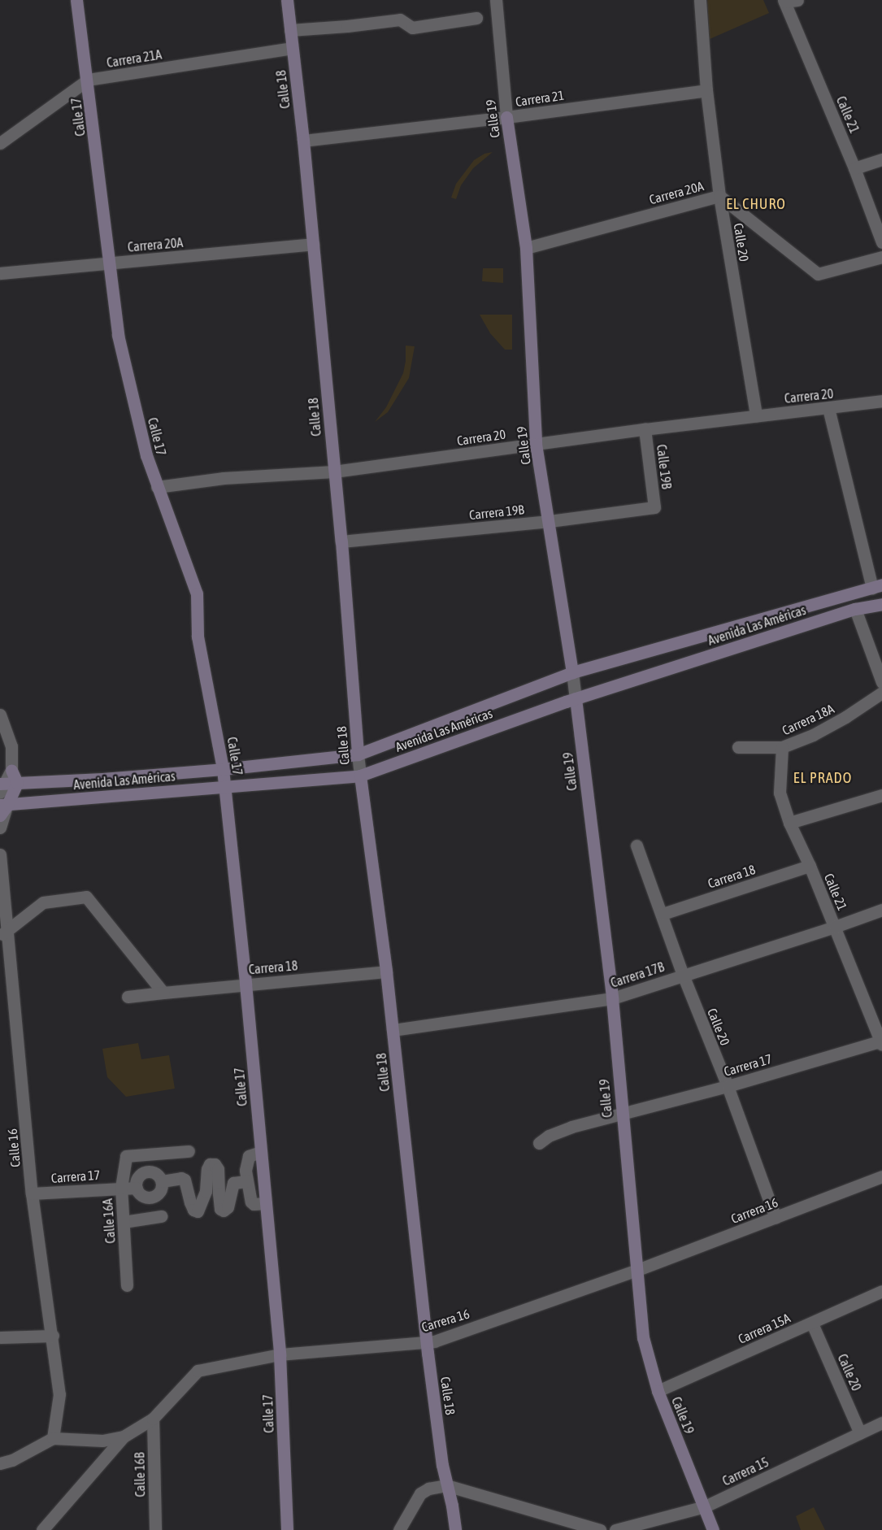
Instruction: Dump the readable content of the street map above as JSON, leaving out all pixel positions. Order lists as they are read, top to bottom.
{
  "streets": {
    "street": [
      "Carrera 21A",
      "Calle 18",
      "Carrera 21",
      "Calle 21",
      "Calle 17",
      "Calle 19",
      "Carrera 20A",
      "Calle 20",
      "Carrera 20",
      "Calle 19B",
      "Carrera 19B",
      "Avenida Las Américas",
      "Carrera 18A",
      "Carrera 18",
      "Carrera 17B",
      "Carrera 17",
      "Calle 16",
      "Carrera 16",
      "Calle 16A",
      "Carrera 15A",
      "Carrera 15",
      "Calle 16B"
    ]
  },
  "crossings": [
    ["Carrera 21A", "Calle 18"],
    ["Carrera 21A", "Calle 17"],
    ["Calle 18", "Carrera 21"],
    ["Calle 18", "Carrera 20A"],
    ["Calle 18", "Carrera 20"],
    ["Calle 18", "Carrera 19B"],
    ["Calle 18", "Avenida Las Américas"],
    ["Calle 18", "Carrera 18"],
    ["Calle 18", "Carrera 17B"],
    ["Calle 18", "Carrera 16"],
    ["Carrera 21", "Calle 19"],
    ["Carrera 21", "Calle 20"],
    ["Calle 21", "Carrera 18A"],
    ["Calle 21", "Carrera 18"],
    ["Calle 21", "Carrera 17B"],
    ["Calle 21", "Carrera 17"],
    ["Calle 17", "Carrera 20A"],
    ["Calle 17", "Carrera 20"],
    ["Calle 17", "Avenida Las Américas"],
    ["Calle 17", "Carrera 18"],
    ["Calle 17", "Carrera 16"],
    ["Calle 19", "Carrera 20A"],
    ["Calle 19", "Carrera 20"],
    ["Calle 19", "Carrera 19B"],
    ["Calle 19", "Avenida Las Américas"],
    ["Calle 19", "Carrera 17B"],
    ["Calle 19", "Carrera 17"],
    ["Calle 19", "Carrera 16"],
    ["Calle 19", "Carrera 15A"],
    ["Calle 19", "Carrera 15"],
    ["Carrera 20A", "Calle 20"],
    ["Calle 20", "Carrera 20"],
    ["Calle 20", "Carrera 18"],
    ["Calle 20", "Carrera 17B"],
    ["Calle 20", "Carrera 17"],
    ["Calle 20", "Carrera 16"],
    ["Calle 20", "Carrera 15A"],
    ["Calle 20", "Carrera 15"],
    ["Carrera 20", "Calle 19B"],
    ["Calle 19B", "Carrera 19B"],
    ["Carrera 17", "Calle 16"],
    ["Carrera 17", "Calle 16A"],
    ["Calle 16", "Carrera 16"],
    ["Carrera 16", "Calle 16B"]
  ],
  "districts": ["EL CHURO", "EL PRADO"]
}
